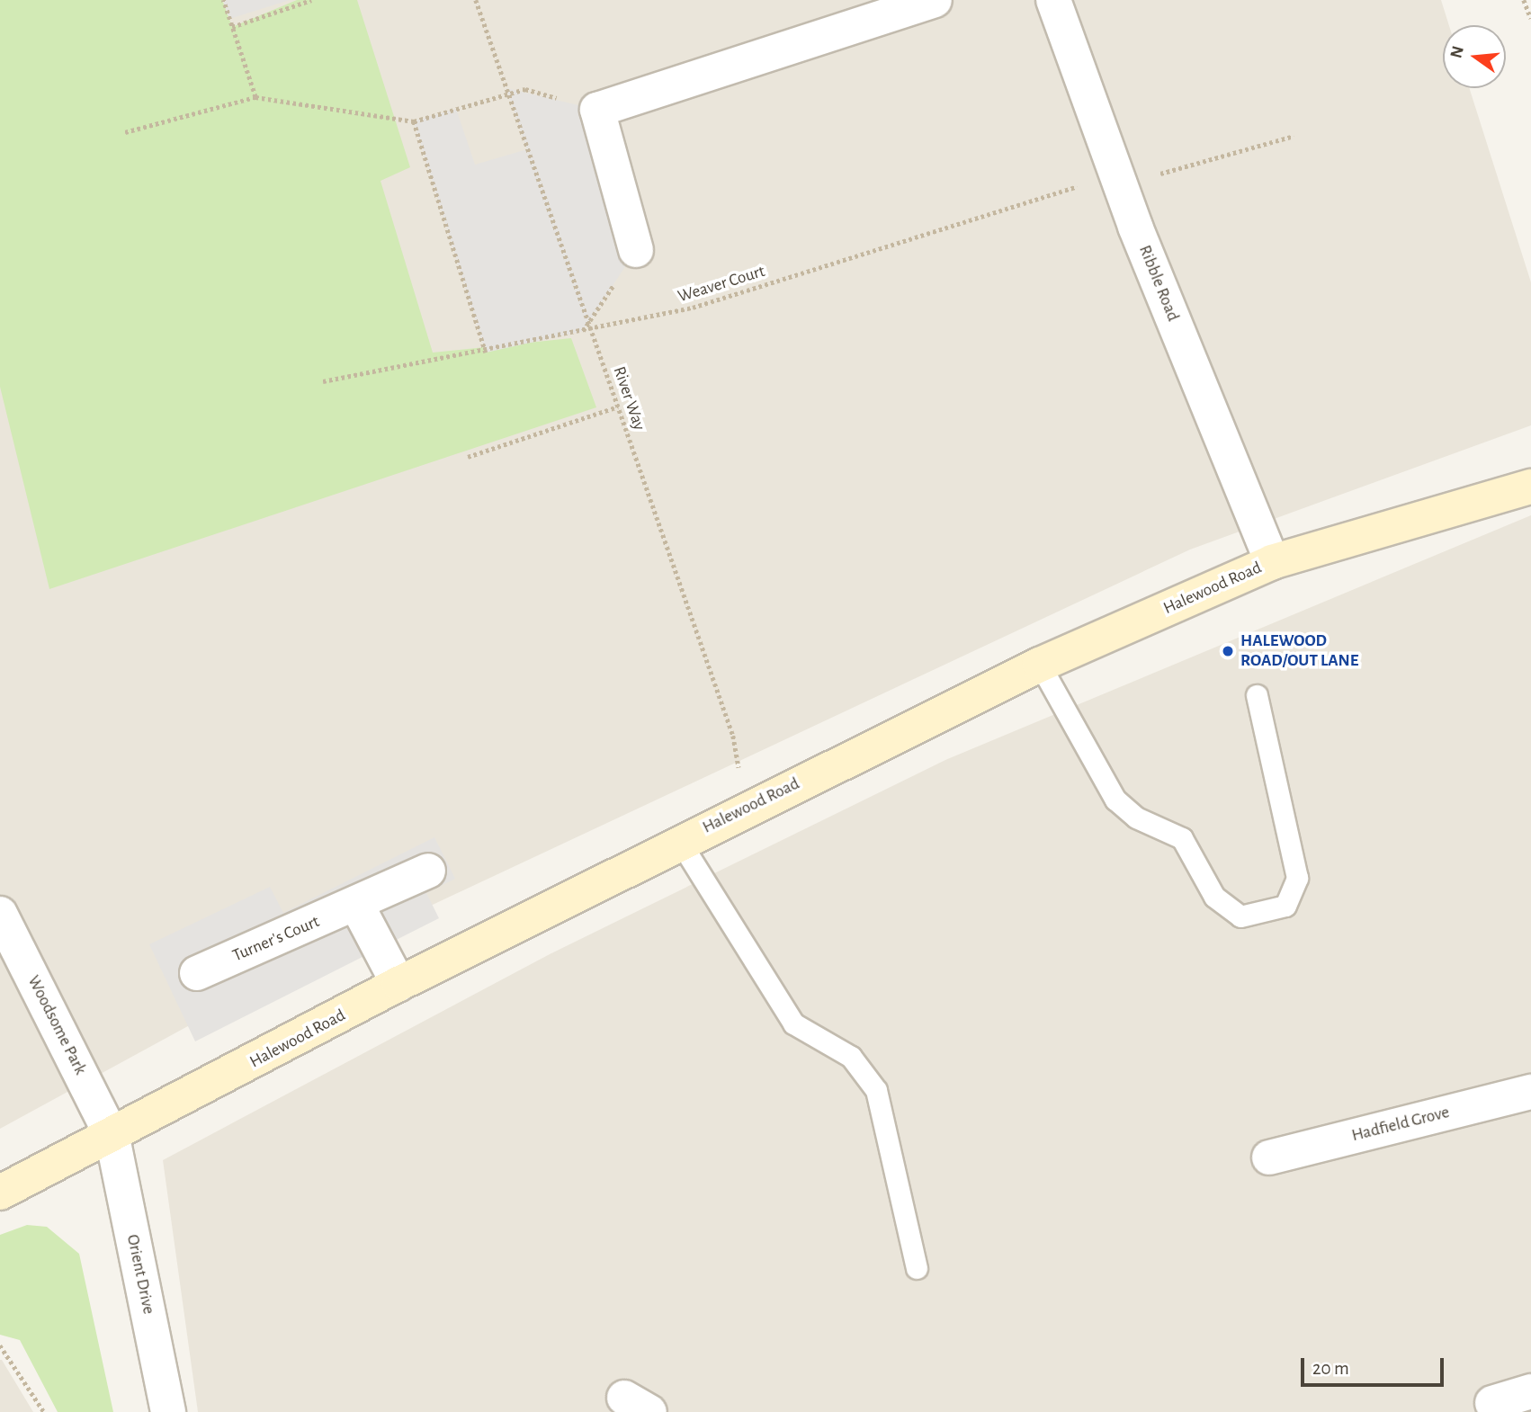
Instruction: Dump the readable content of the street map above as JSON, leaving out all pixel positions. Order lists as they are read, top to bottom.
{
  "streets": {
    "street": [
      "Ribble Road",
      "Halewood Road",
      "Turner's Court",
      "Woodsome Park",
      "Hadfield Grove",
      "Orient Drive"
    ],
    "path": ["Weaver Court", "River Way"]
  },
  "crossings": [
    ["Ribble Road", "Weaver Court"],
    ["Ribble Road", "Halewood Road"],
    ["Weaver Court", "River Way"],
    ["River Way", "Halewood Road"],
    ["Halewood Road", "Woodsome Park"],
    ["Halewood Road", "Orient Drive"],
    ["Woodsome Park", "Orient Drive"]
  ],
  "places": ["HALEWOOD ROAD/OUT LANE"],
  "scale_bar": "20 m",
  "north": "left"
}
